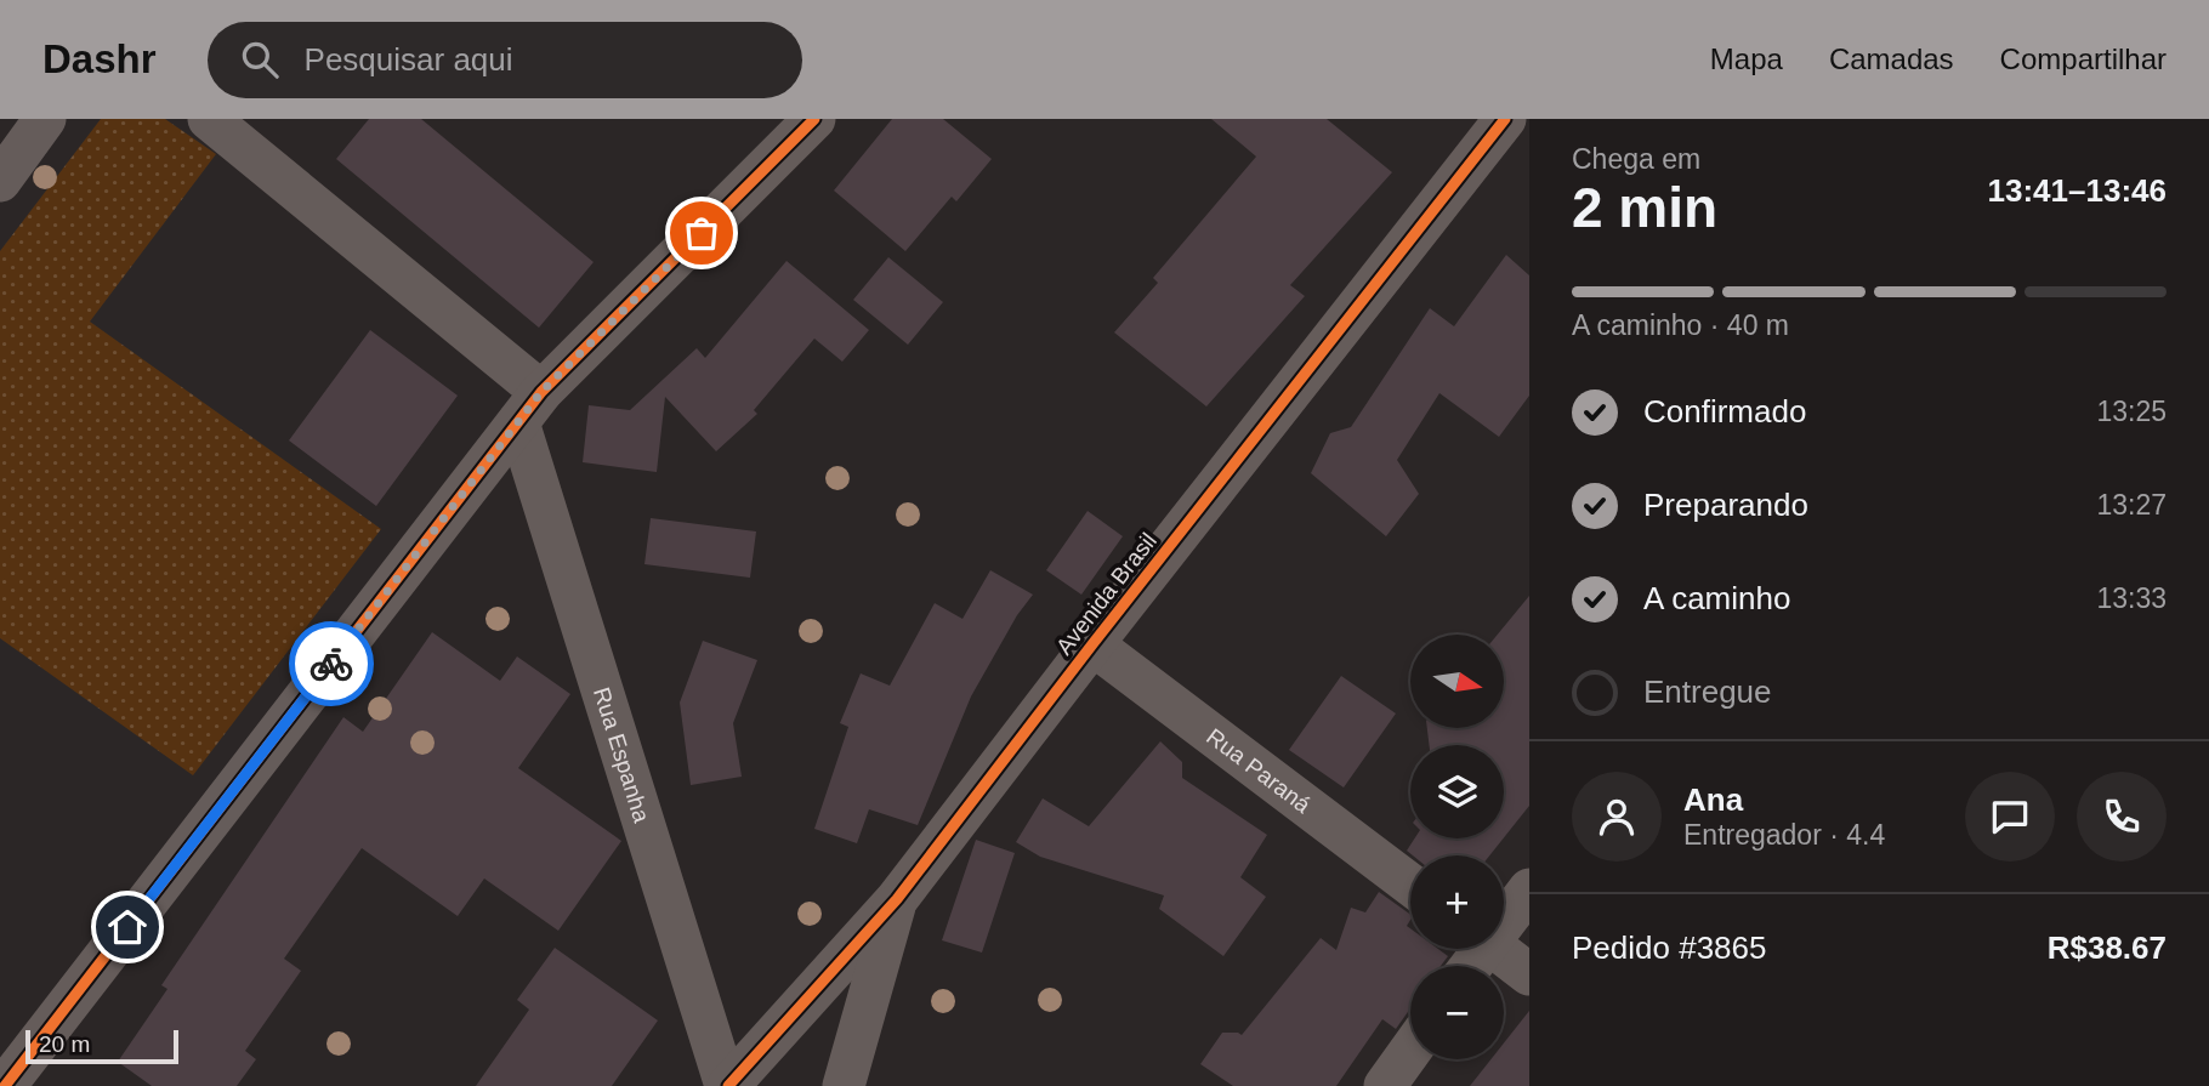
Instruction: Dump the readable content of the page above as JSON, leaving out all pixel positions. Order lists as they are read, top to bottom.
{
  "streets": {
    "street": ["Avenida Brasil", "Rua Espanha", "Rua Paraná"]
  },
  "crossings": [
    ["Avenida Brasil", "Rua Espanha"],
    ["Avenida Brasil", "Rua Paraná"]
  ],
  "scale_bar": "20 m",
  "north": "right",
  "page": {
    "header": "Dashr",
    "search": "Pesquisar aqui",
    "nav": ["Mapa", "Camadas", "Compartilhar"],
    "heading": ["2 min", "Chega em", "13:41–13:46"],
    "panel": [
      "Ana",
      "Entregador · 4.4",
      "Pedido #3865",
      "R$38.67"
    ],
    "bar": "A caminho · 40 m",
    "list": [
      ["Confirmado", "13:25"],
      ["Preparando", "13:27"],
      ["A caminho", "13:33"],
      "Entregue"
    ],
    "map_buttons": ["+", "−"],
    "scale": "20 m"
  }
}
